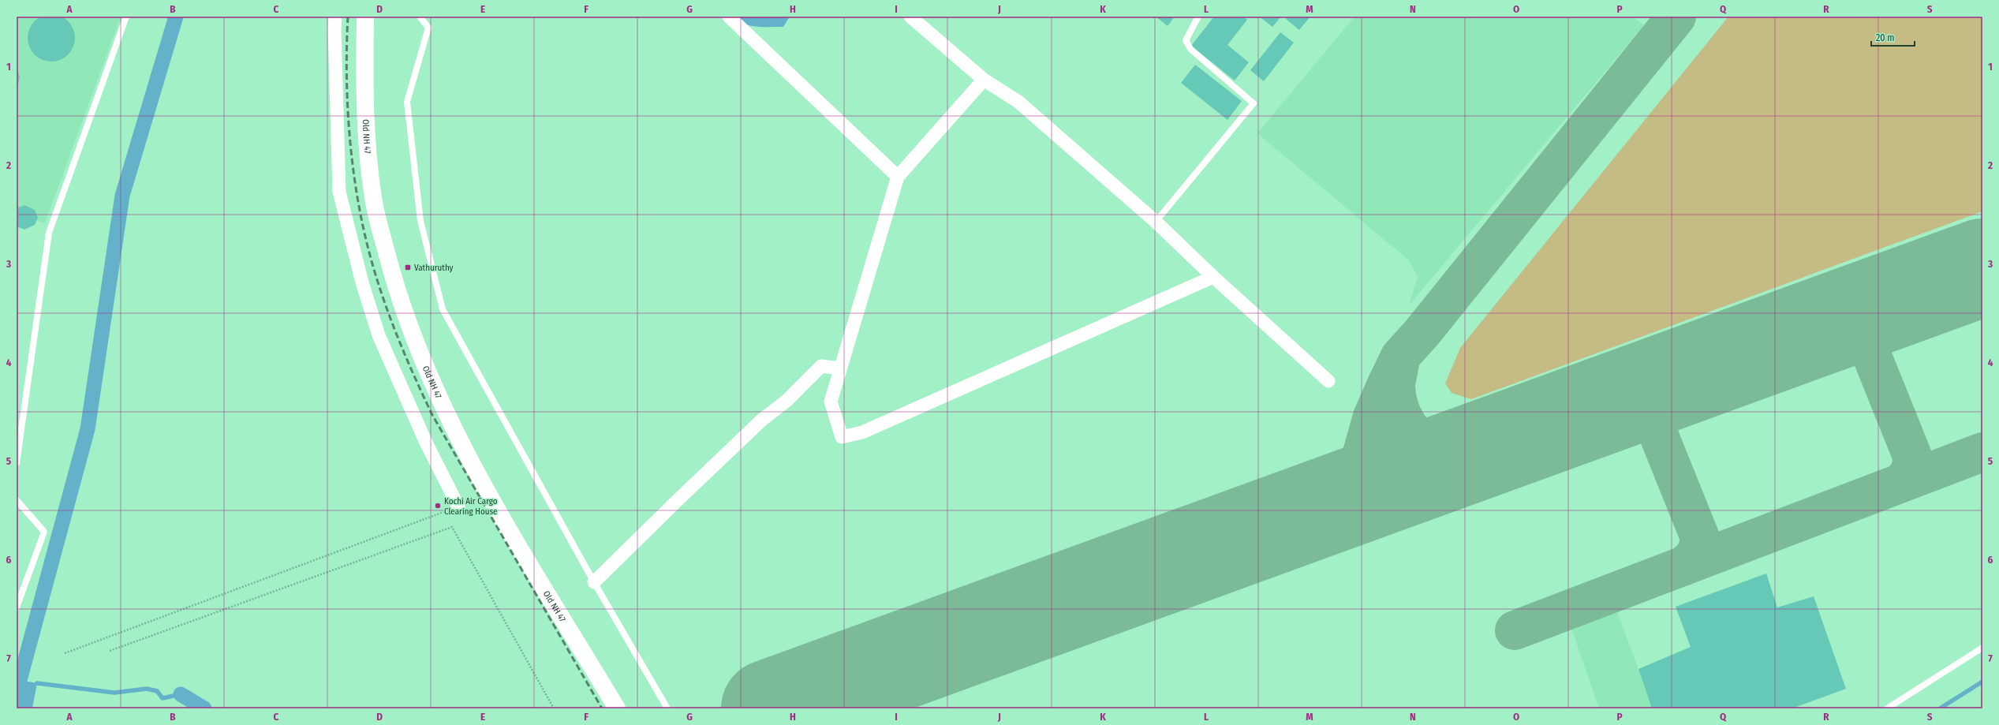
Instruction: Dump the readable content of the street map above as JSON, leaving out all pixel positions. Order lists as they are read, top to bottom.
{
  "streets": {
    "main road": ["Old NH 47"]
  },
  "places": {
    "transit": ["Vathuruthy"],
    "other": ["Kochi Air Cargo Clearing House"]
  },
  "scale_bar": "20 m",
  "grid": {
    "columns": [
      "A",
      "B",
      "C",
      "D",
      "E",
      "F",
      "G",
      "H",
      "I",
      "J",
      "K",
      "L",
      "M",
      "N",
      "O",
      "P",
      "Q",
      "R",
      "S"
    ],
    "rows": [
      "1",
      "2",
      "3",
      "4",
      "5",
      "6",
      "7"
    ]
  }
}
